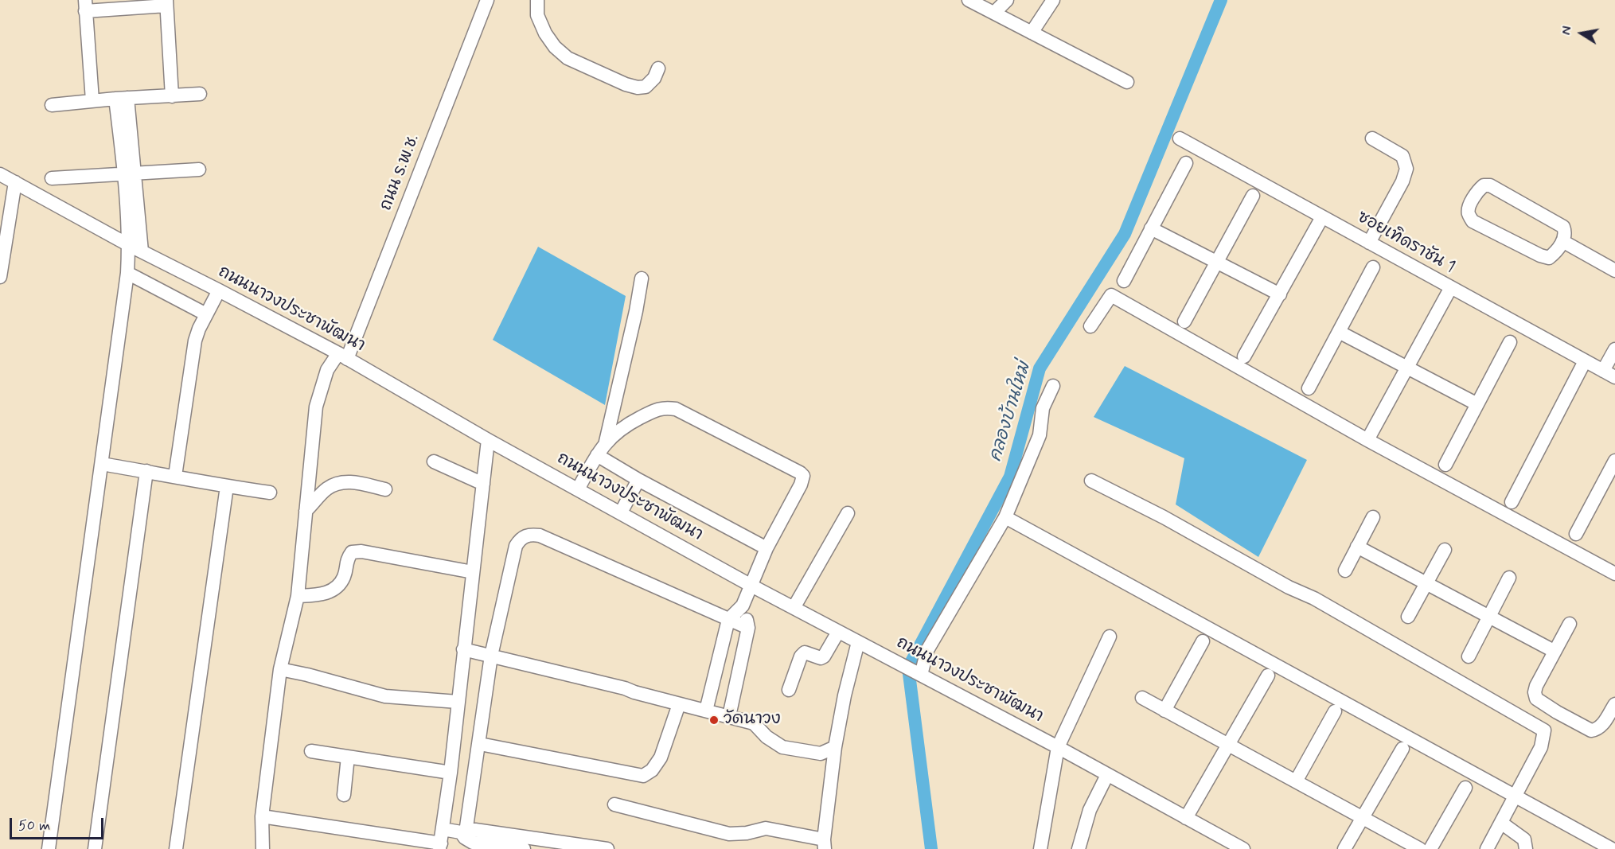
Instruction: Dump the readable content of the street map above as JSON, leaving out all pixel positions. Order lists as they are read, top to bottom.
{
  "streets": {
    "street": ["ถนน ร.พ.ช.", "ซอยเทิดราชัน 1", "ถนนนาวงประชาพัฒนา"]
  },
  "crossings": [
    ["ถนน ร.พ.ช.", "ถนนนาวงประชาพัฒนา"]
  ],
  "water": ["คลองบ้านใหม่"],
  "places": ["วัดนาวง"],
  "scale_bar": "50 m",
  "north": "left"
}
